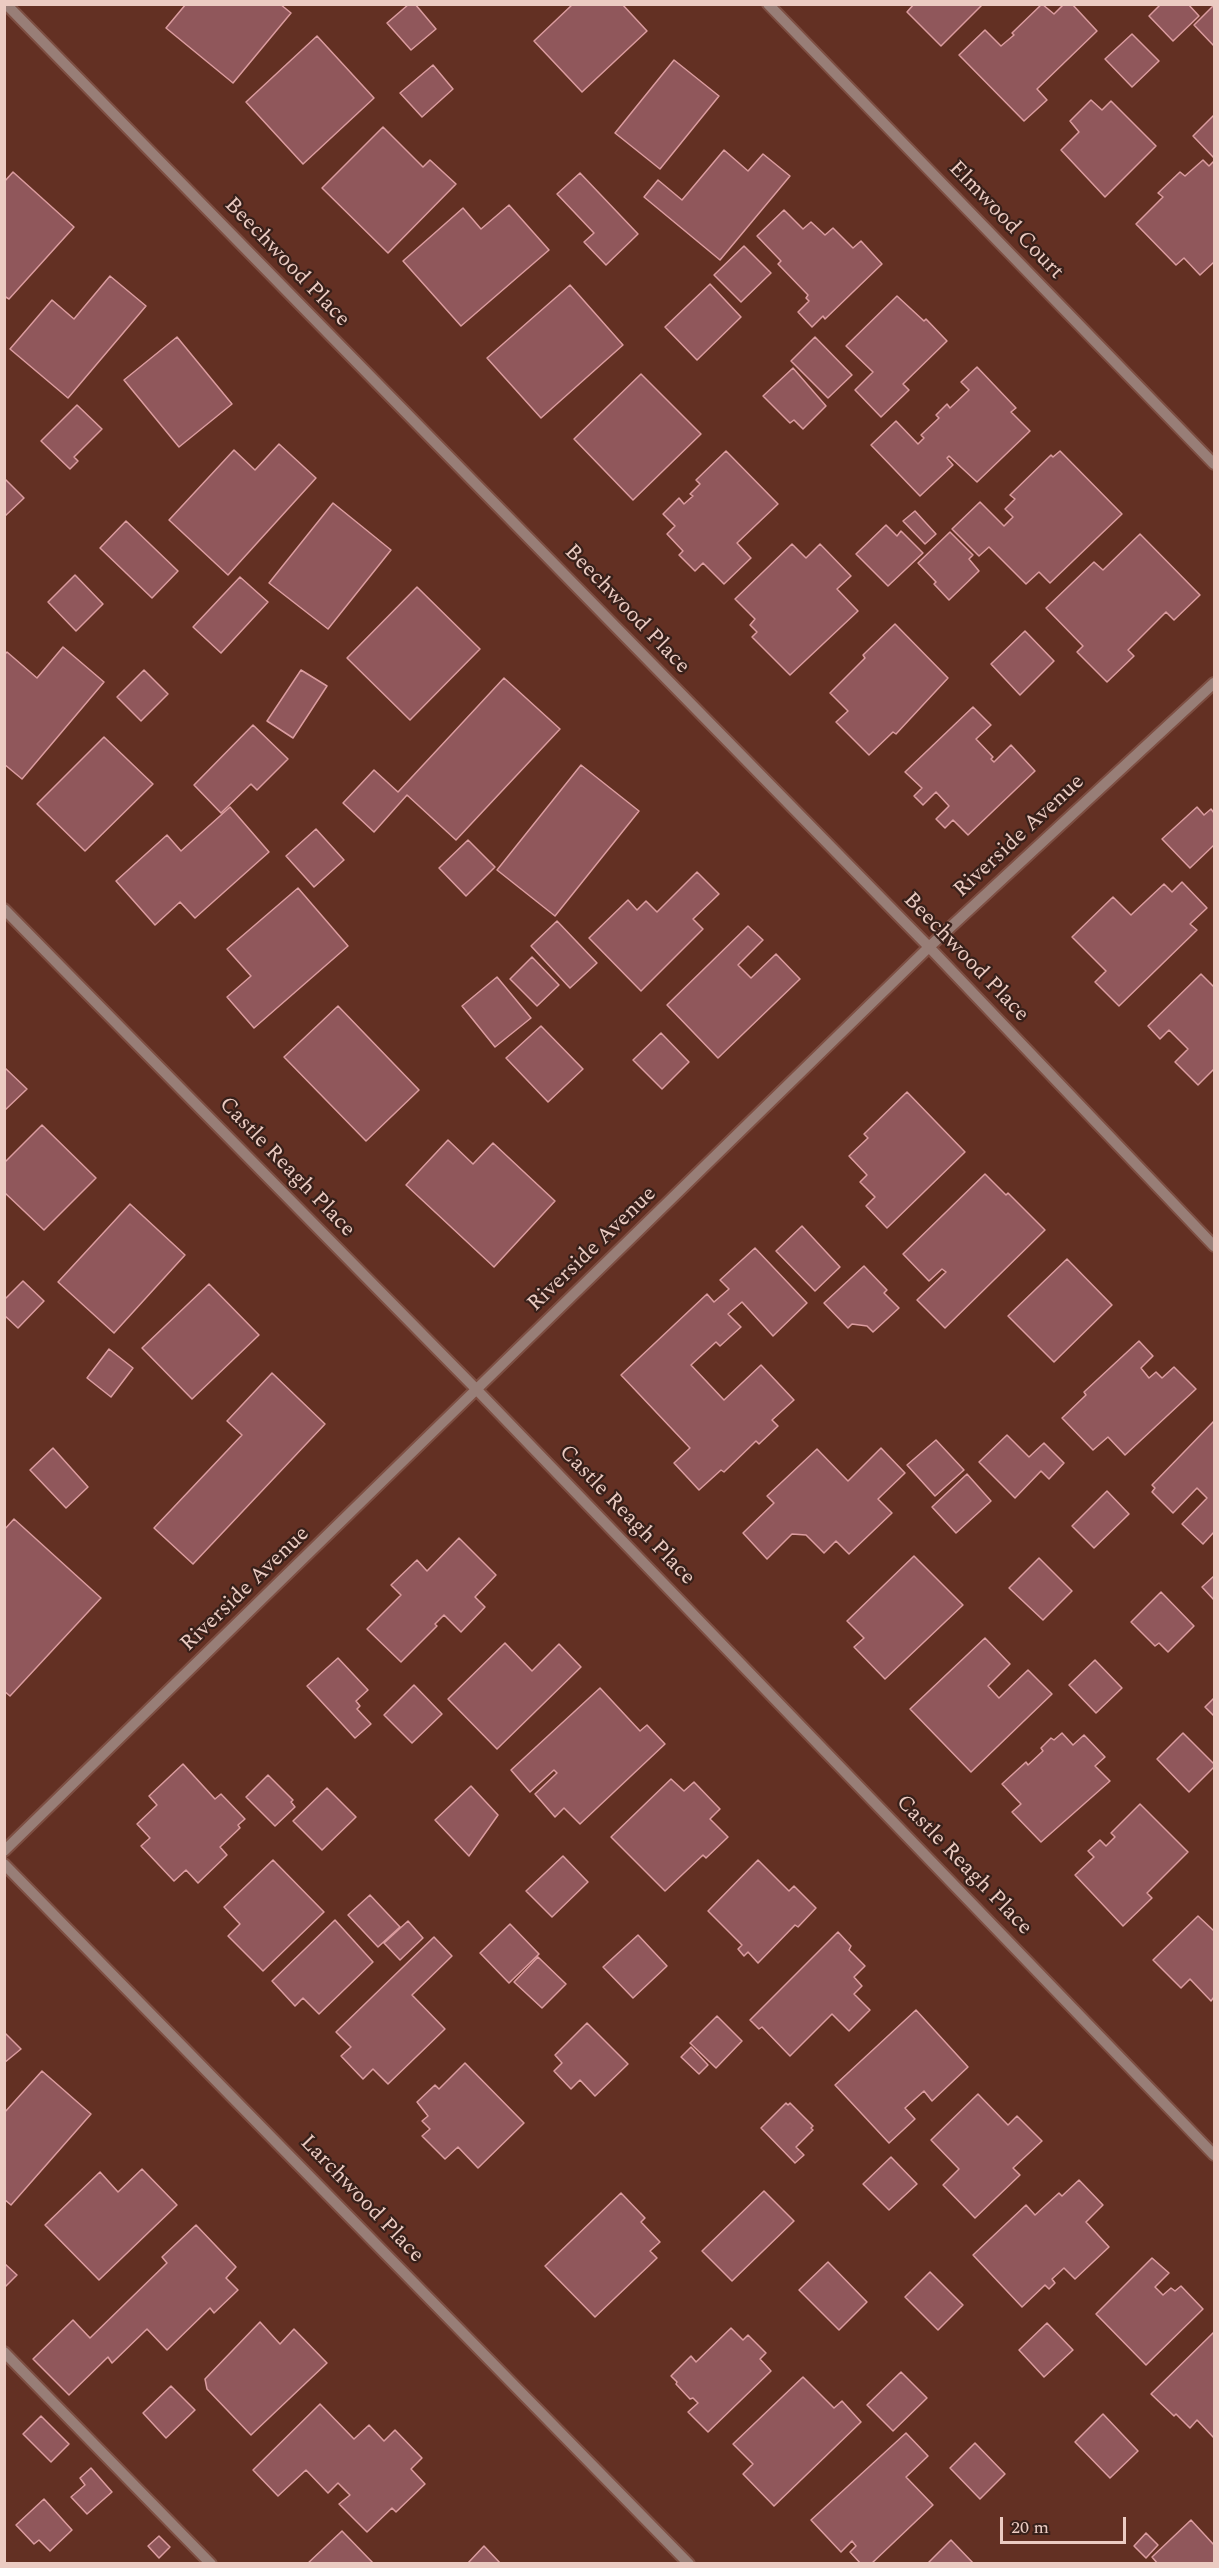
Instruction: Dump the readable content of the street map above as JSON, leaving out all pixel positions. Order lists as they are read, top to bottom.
{
  "streets": {
    "street": [
      "Elmwood Court",
      "Beechwood Place",
      "Riverside Avenue",
      "Castle Reagh Place",
      "Larchwood Place"
    ]
  },
  "crossings": [
    ["Beechwood Place", "Riverside Avenue"],
    ["Riverside Avenue", "Castle Reagh Place"]
  ],
  "scale_bar": "20 m"
}
